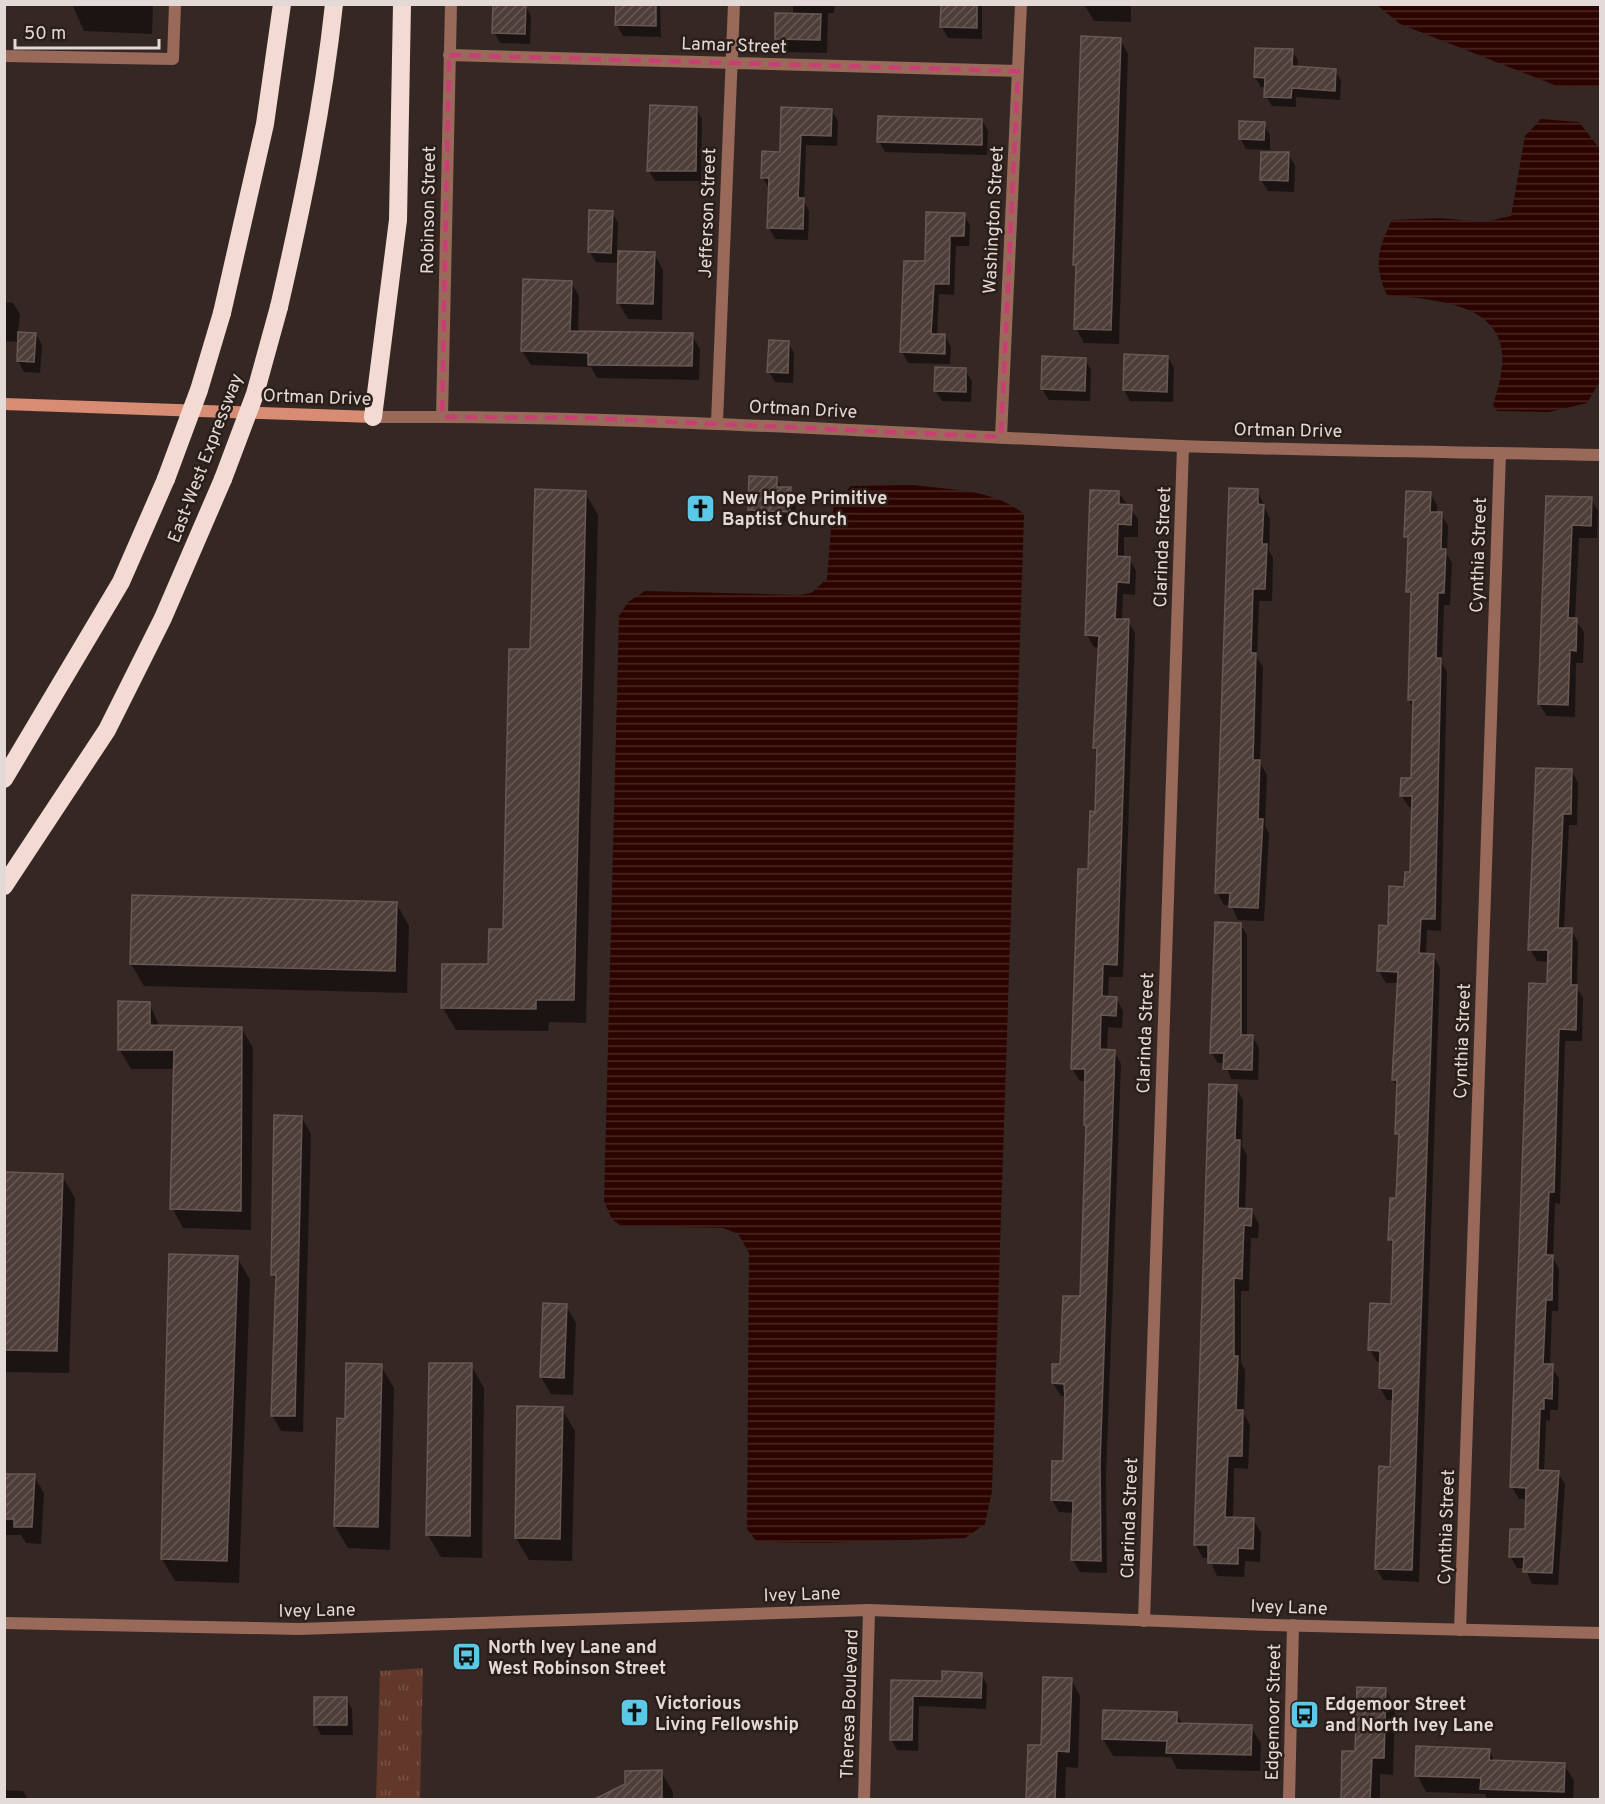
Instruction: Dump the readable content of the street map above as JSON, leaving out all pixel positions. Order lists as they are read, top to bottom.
{
  "streets": {
    "highway": ["East-West Expressway"],
    "main road": ["Ortman Drive"],
    "street": [
      "Lamar Street",
      "Robinson Street",
      "Jefferson Street",
      "Washington Street",
      "Clarinda Street",
      "Cynthia Street",
      "Ivey Lane",
      "Theresa Boulevard",
      "Edgemoor Street"
    ]
  },
  "crossings": [
    ["Lamar Street", "Robinson Street"],
    ["Lamar Street", "Jefferson Street"],
    ["Lamar Street", "Washington Street"],
    ["Robinson Street", "Ortman Drive"],
    ["Jefferson Street", "Ortman Drive"],
    ["Washington Street", "Ortman Drive"],
    ["Ortman Drive", "Clarinda Street"],
    ["Ortman Drive", "Cynthia Street"],
    ["Clarinda Street", "Ivey Lane"],
    ["Cynthia Street", "Ivey Lane"],
    ["Ivey Lane", "Theresa Boulevard"],
    ["Ivey Lane", "Edgemoor Street"]
  ],
  "places": {
    "church": ["New Hope Primitive Baptist Church", "Victorious Living Fellowship"],
    "bus stop": ["North Ivey Lane and West Robinson Street", "Edgemoor Street and North Ivey Lane"]
  },
  "scale_bar": "50 m"
}
